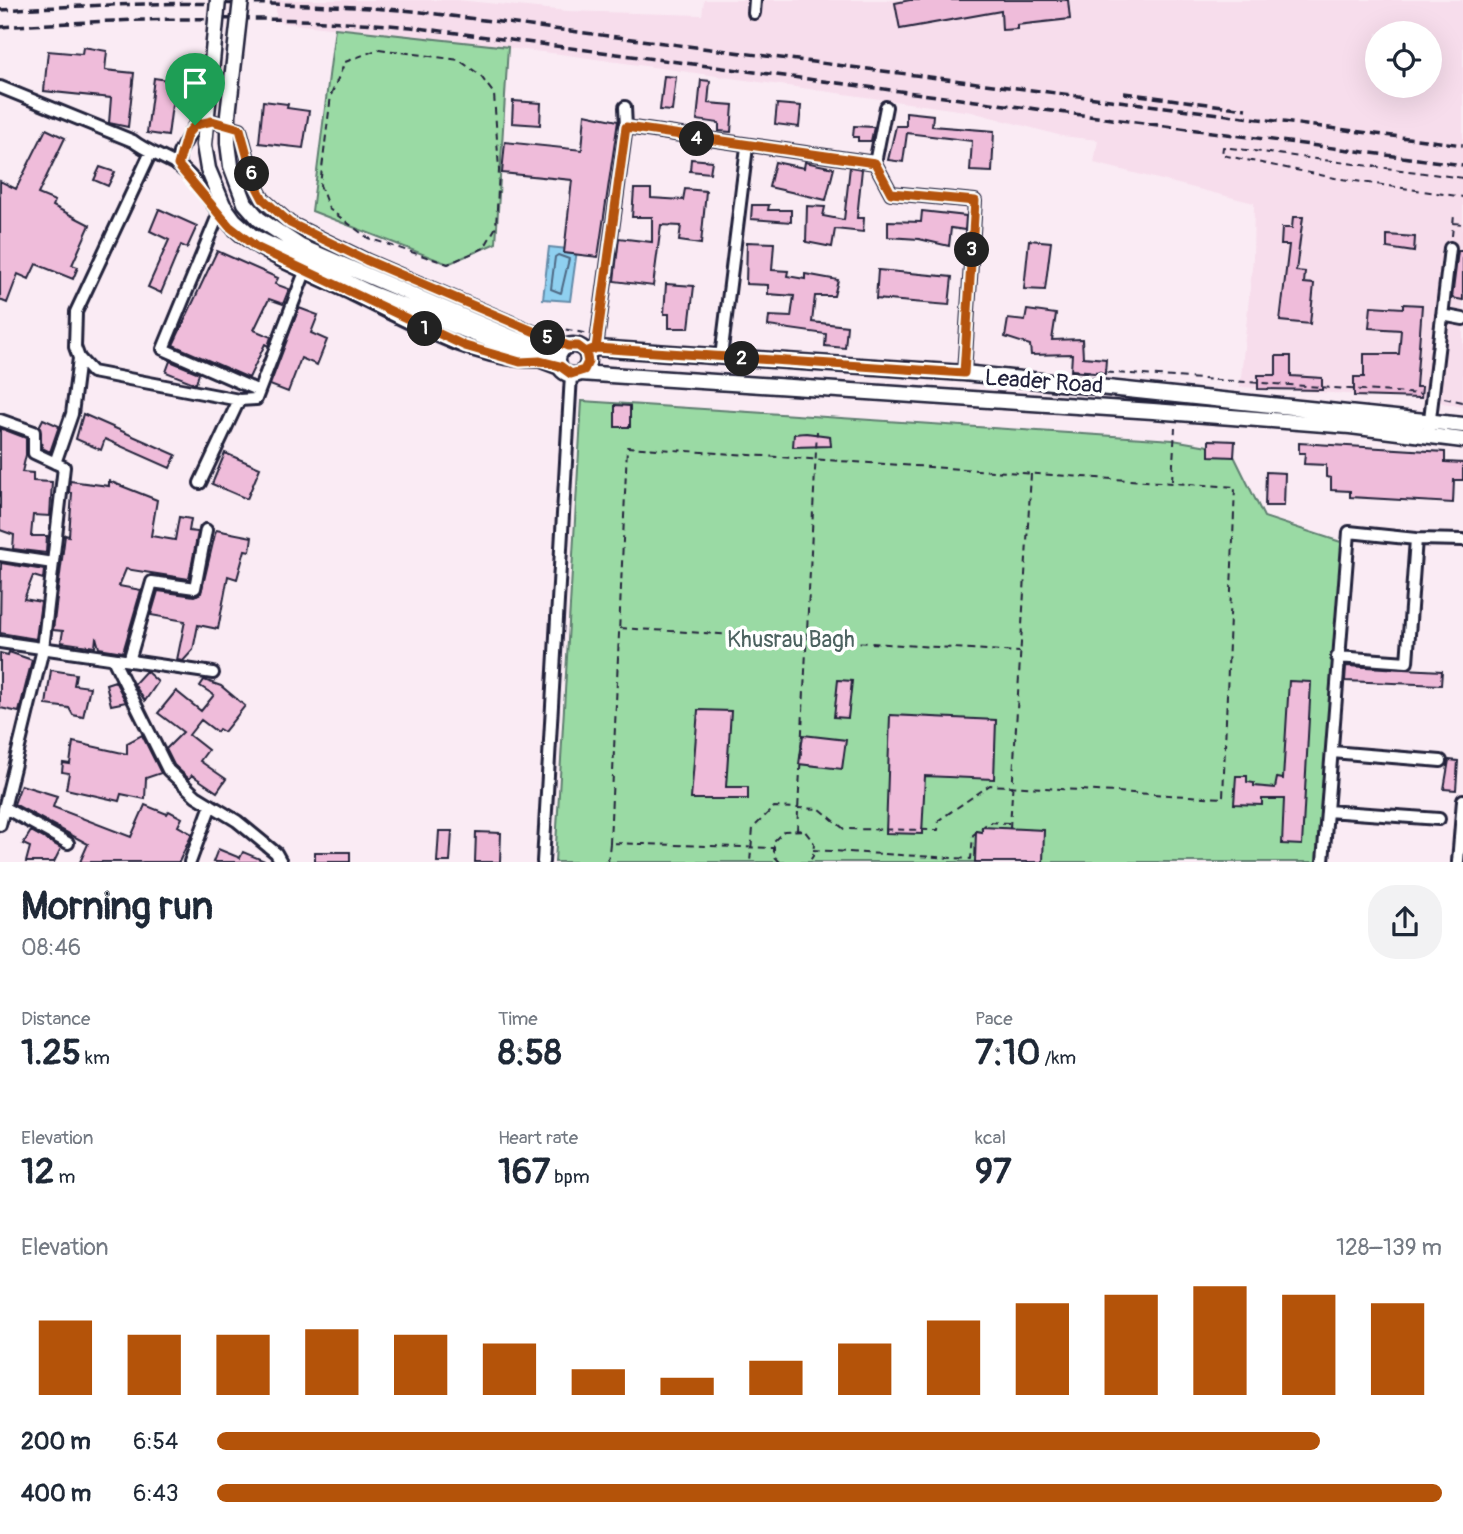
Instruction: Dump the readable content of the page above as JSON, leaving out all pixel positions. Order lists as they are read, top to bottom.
{
  "streets": {
    "main road": ["Leader Road"]
  },
  "parks": ["Khusrau Bagh"],
  "page": {
    "pins": [
      "4",
      "6",
      "3",
      "1",
      "5",
      "2"
    ],
    "heading": ["Morning run", "08:46"],
    "stats": [
      ["Distance", "1.25 km"],
      ["Time", "8:58"],
      ["Pace", "7:10 /km"],
      ["Elevation", "12 m"],
      ["Heart rate", "167 bpm"],
      ["kcal", "97"]
    ],
    "chart": ["Elevation", "128–139 m"],
    "list": [
      {
        "name": "200 m",
        "note": "6:54"
      },
      {
        "name": "400 m",
        "note": "6:43"
      }
    ]
  }
}
